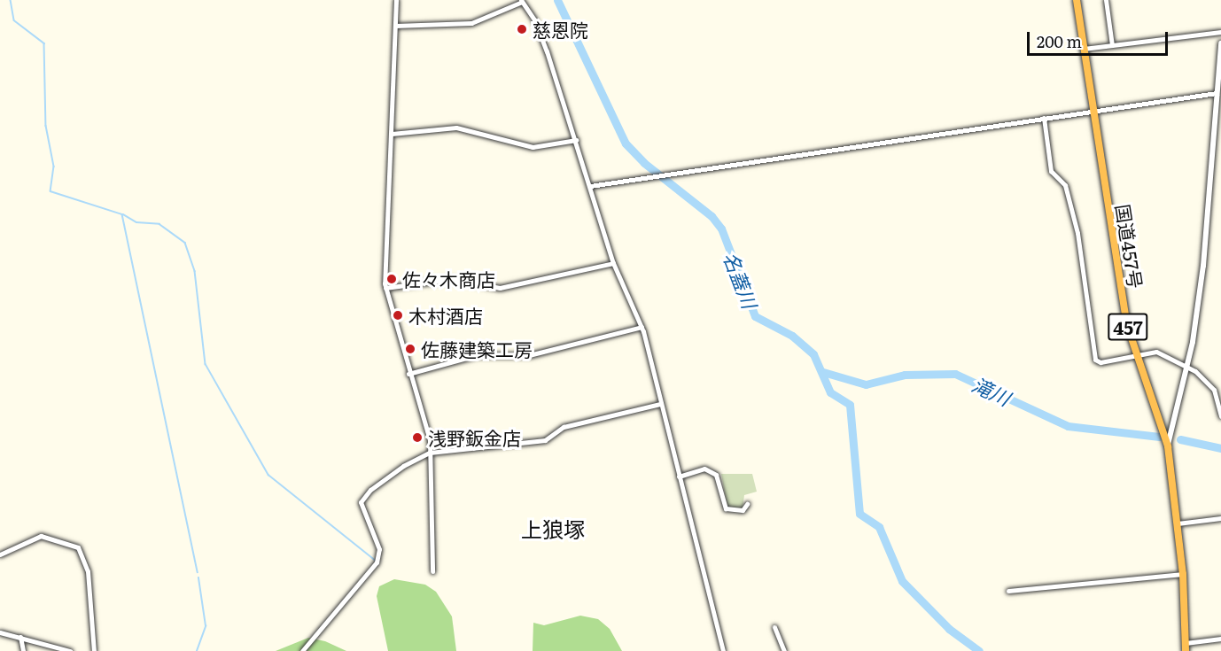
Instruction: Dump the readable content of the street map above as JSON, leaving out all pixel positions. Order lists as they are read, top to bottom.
{
  "streets": {
    "highway": ["国道457号", "457"]
  },
  "districts": ["上狼塚"],
  "water": ["名蓋川", "滝川"],
  "places": [
    "慈恩院",
    "佐々木商店",
    "木村酒店",
    "佐藤建築工房",
    "浅野鈑金店"
  ],
  "scale_bar": "200 m"
}
